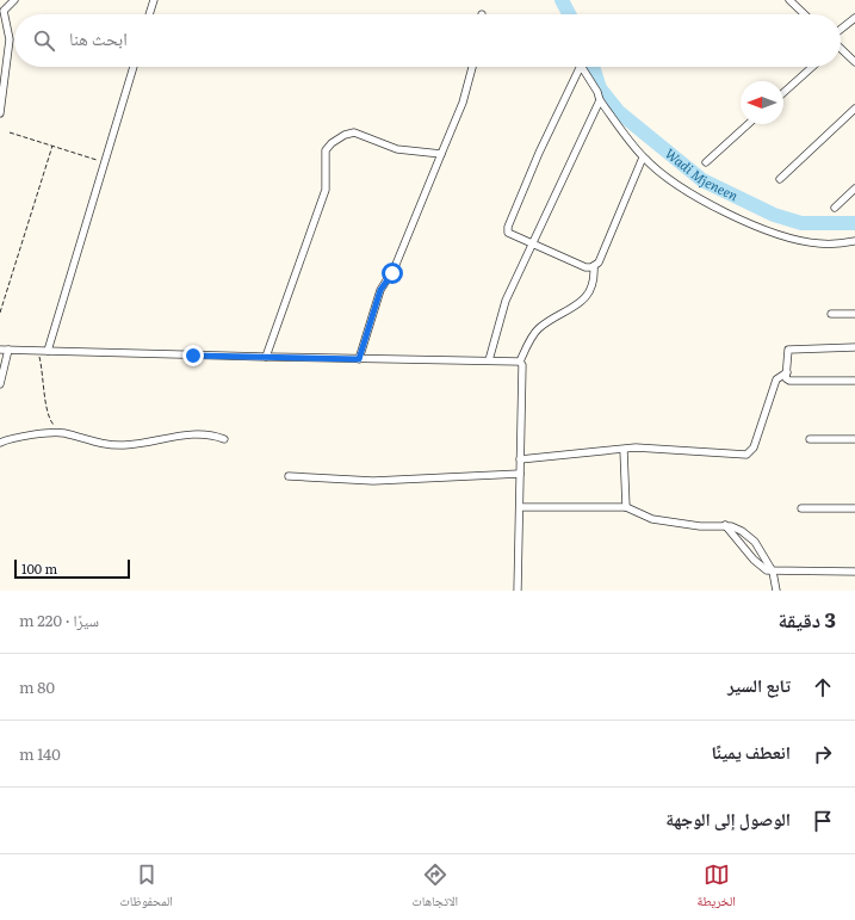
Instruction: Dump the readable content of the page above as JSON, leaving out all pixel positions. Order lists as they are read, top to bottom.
{
  "water": ["Wadi Mjeneen"],
  "scale_bar": "100 m",
  "north": "left",
  "page": {
    "search": "ابحث هنا",
    "scale": "100 m",
    "heading": ["3 دقيقة", "سيرًا · 220 m"],
    "list": [
      ["تابع السير", "80 m"],
      ["انعطف يمينًا", "140 m"],
      "الوصول إلى الوجهة"
    ],
    "nav": ["الخريطة", "الاتجاهات", "المحفوظات"]
  }
}
